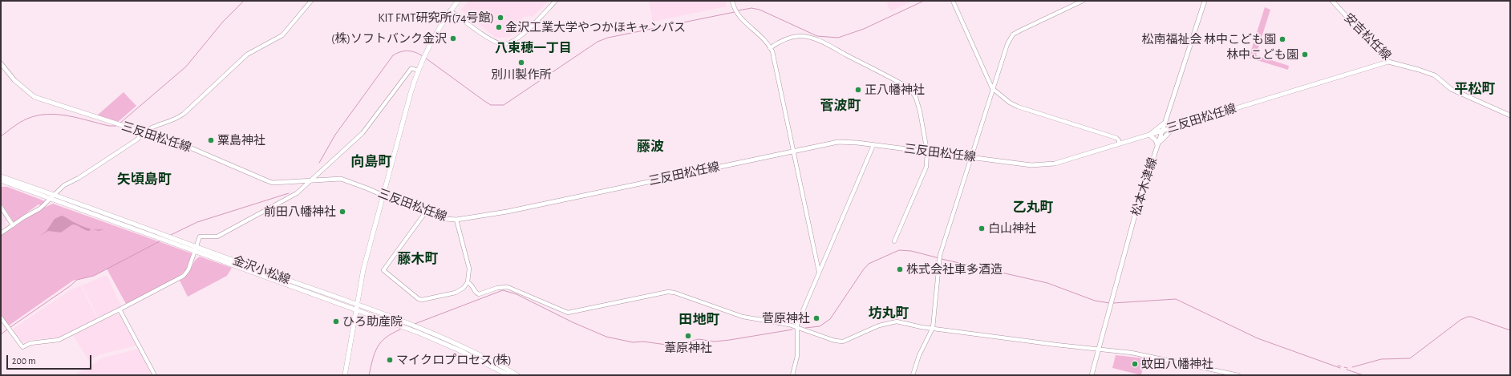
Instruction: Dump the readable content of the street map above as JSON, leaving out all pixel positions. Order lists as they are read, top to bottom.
{
  "streets": {
    "main road": [
      "安吉松任線",
      "三反田松任線",
      "松本木津線",
      "金沢小松線"
    ]
  },
  "crossings": [
    ["安吉松任線", "三反田松任線"],
    ["三反田松任線", "松本木津線"]
  ],
  "districts": [
    "八束穂一丁目",
    "平松町",
    "菅波町",
    "藤波",
    "向島町",
    "矢頃島町",
    "乙丸町",
    "藤木町",
    "坊丸町",
    "田地町"
  ],
  "places": [
    "KIT FMT研究所(74号館)",
    "金沢工業大学やつかほキャンパス",
    "(株)ソフトバンク金沢",
    "松南福祉会 林中こども園",
    "林中こども園",
    "別川製作所",
    "正八幡神社",
    "粟島神社",
    "前田八幡神社",
    "白山神社",
    "株式会社車多酒造",
    "菅原神社",
    "ひろ助産院",
    "葦原神社",
    "マイクロプロセス(株)",
    "蚊田八幡神社"
  ],
  "scale_bar": "200 m"
}
